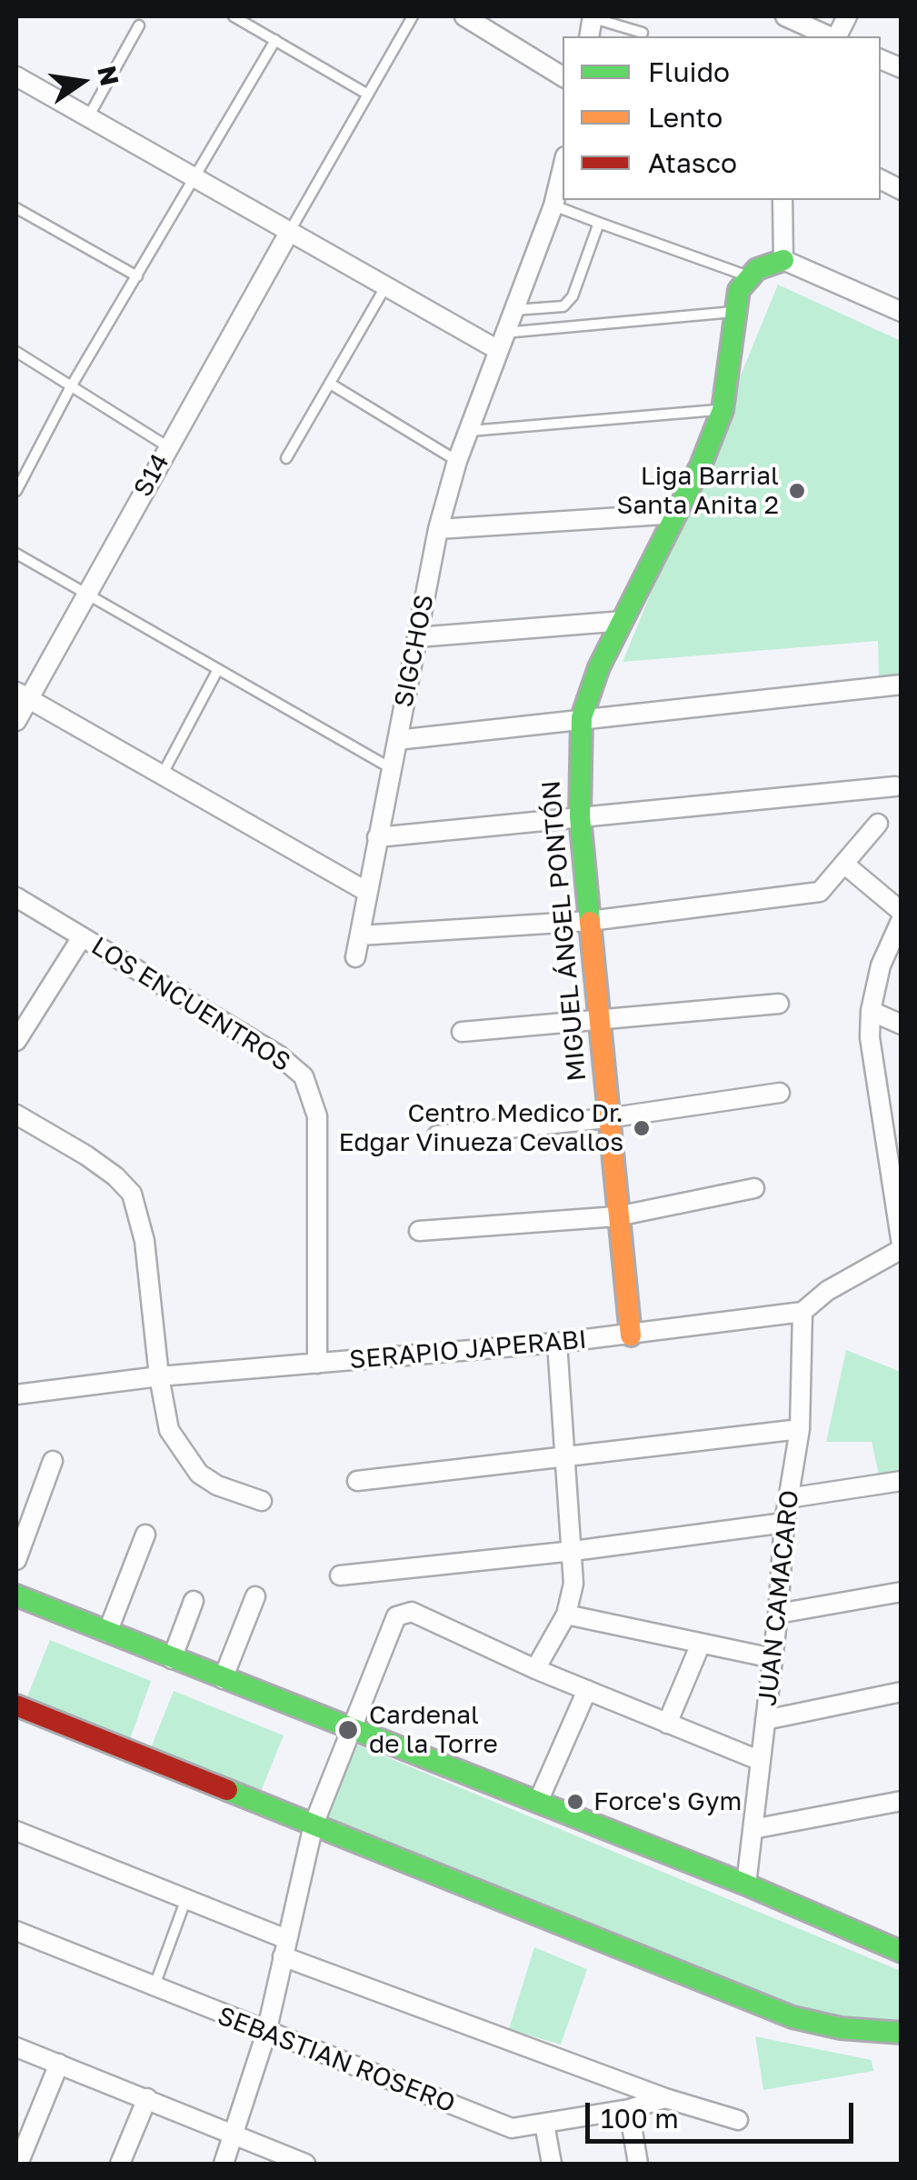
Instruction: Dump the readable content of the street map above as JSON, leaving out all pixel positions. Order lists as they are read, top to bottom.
{
  "streets": {
    "street": [
      "S14",
      "SIGCHOS",
      "MIGUEL ÁNGEL PONTÓN",
      "LOS ENCUENTROS",
      "SERAPIO JAPERABI",
      "JUAN CAMACARO",
      "SEBASTIAN ROSERO"
    ]
  },
  "crossings": [
    ["MIGUEL ÁNGEL PONTÓN", "SERAPIO JAPERABI"],
    ["LOS ENCUENTROS", "SERAPIO JAPERABI"],
    ["SERAPIO JAPERABI", "JUAN CAMACARO"]
  ],
  "places": [
    "Liga Barrial Santa Anita 2",
    "Centro Medico Dr. Edgar Vinueza Cevallos",
    "Cardenal de la Torre",
    "Force's Gym"
  ],
  "legend": ["Fluido", "Lento", "Atasco"],
  "scale_bar": "100 m",
  "north": "right"
}
